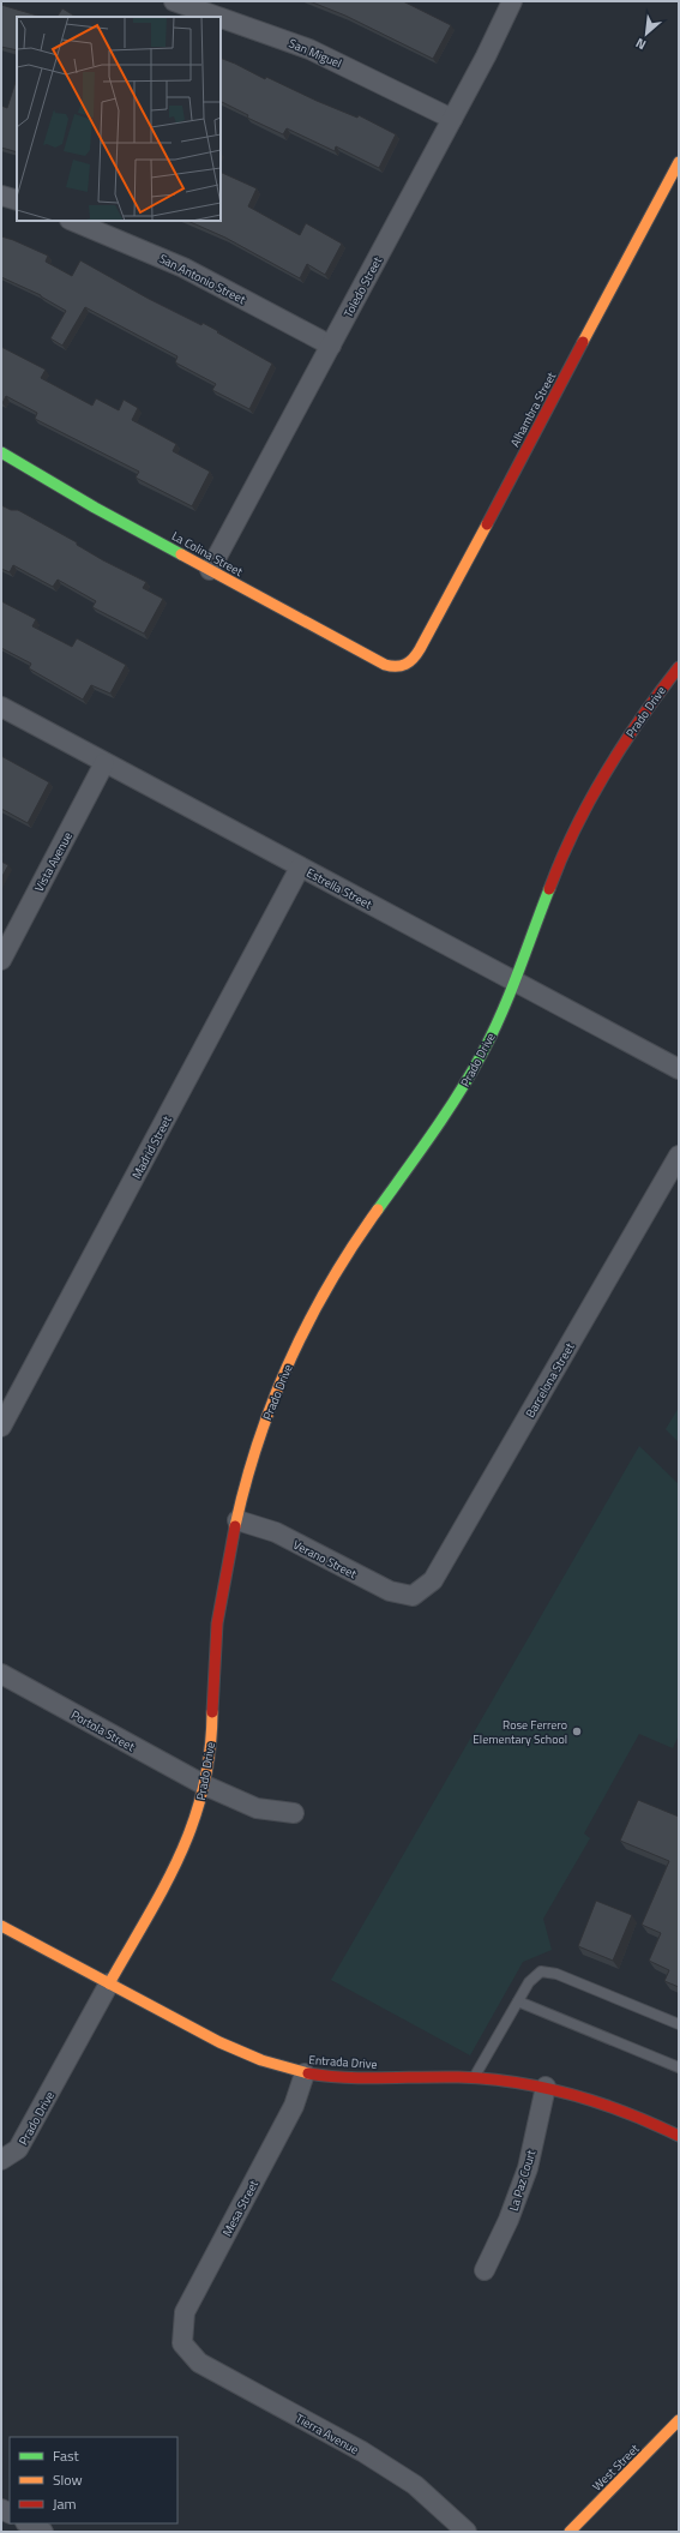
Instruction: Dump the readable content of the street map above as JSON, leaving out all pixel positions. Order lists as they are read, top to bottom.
{
  "streets": {
    "street": [
      "San Miguel",
      "San Antonio Street",
      "Toledo Street",
      "Alhambra Street",
      "La Colina Street",
      "Prado Drive",
      "Vista Avenue",
      "Estrella Street",
      "Madrid Street",
      "Barcelona Street",
      "Verano Street",
      "Portola Street",
      "Entrada Drive",
      "La Paz Court",
      "Mesa Street",
      "Tierra Avenue",
      "West Street"
    ]
  },
  "crossings": [
    ["San Miguel", "Toledo Street"],
    ["San Antonio Street", "Toledo Street"],
    ["Toledo Street", "La Colina Street"],
    ["Alhambra Street", "La Colina Street"],
    ["Prado Drive", "Estrella Street"],
    ["Prado Drive", "Verano Street"],
    ["Prado Drive", "Portola Street"],
    ["Prado Drive", "Entrada Drive"],
    ["Vista Avenue", "Estrella Street"],
    ["Estrella Street", "Madrid Street"],
    ["Barcelona Street", "Verano Street"],
    ["Entrada Drive", "La Paz Court"],
    ["Entrada Drive", "Mesa Street"],
    ["Mesa Street", "Tierra Avenue"]
  ],
  "places": ["Rose Ferrero Elementary School"],
  "legend": ["Fast", "Slow", "Jam"],
  "north": "bottom left"
}
